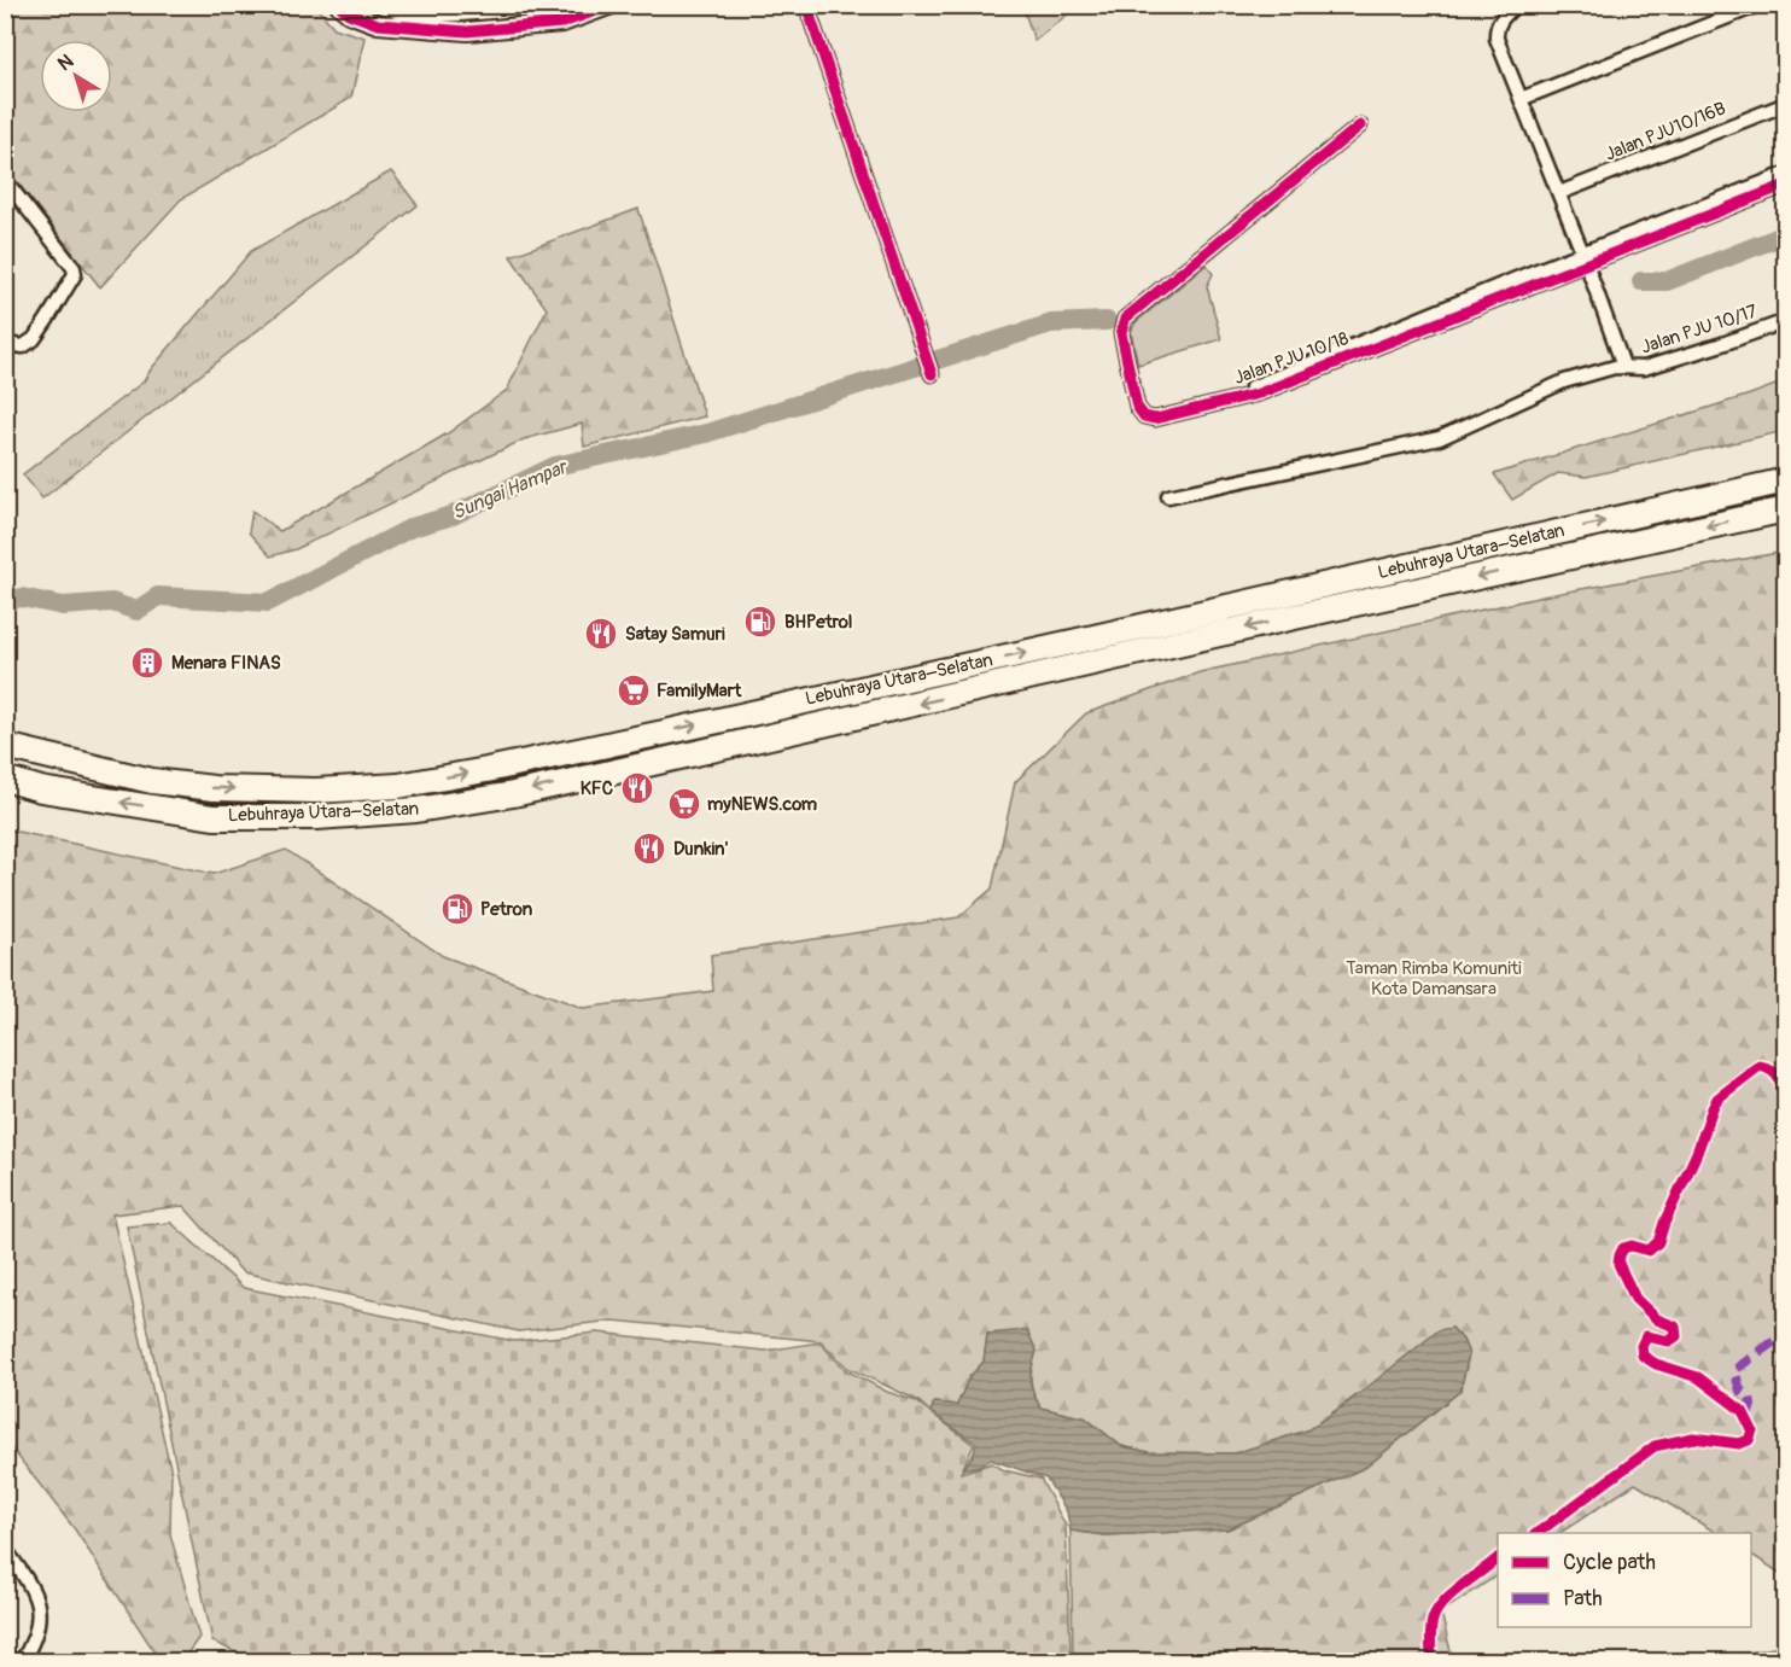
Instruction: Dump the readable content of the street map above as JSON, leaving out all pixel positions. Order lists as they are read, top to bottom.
{
  "streets": {
    "highway": ["Lebuhraya Utara–Selatan"],
    "street": ["Jalan PJU10/16B", "Jalan PJU 10/17", "Jalan PJU 10/18"]
  },
  "water": ["Sungai Hampar"],
  "parks": ["Taman Rimba Komuniti Kota Damansara"],
  "places": {
    "fuel station": ["BHPetrol", "Petron"],
    "restaurant": ["Satay Samuri", "KFC", "Dunkin'"],
    "building": ["Menara FINAS"],
    "supermarket": ["FamilyMart", "myNEWS.com"]
  },
  "legend": ["Cycle path", "Path"],
  "north": "top left"
}
